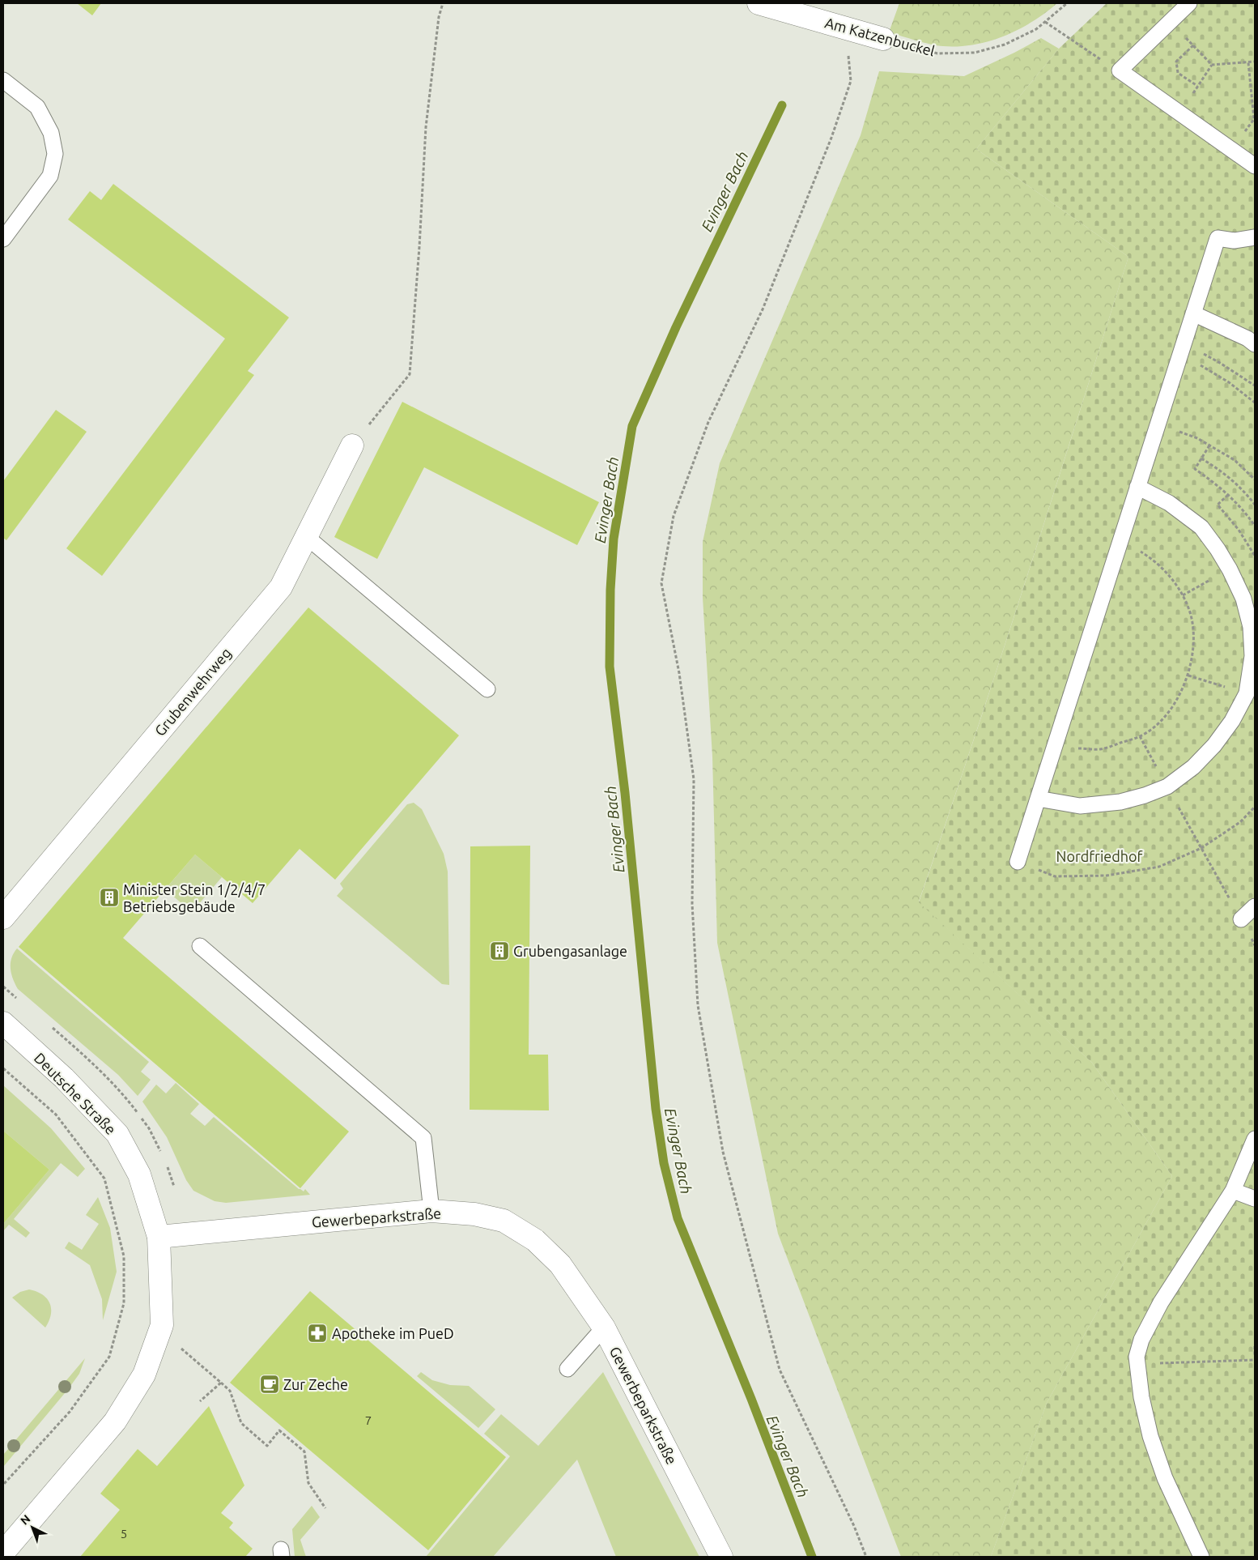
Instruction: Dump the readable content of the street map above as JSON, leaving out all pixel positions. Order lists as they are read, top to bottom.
{
  "streets": {
    "street": [
      "Am Katzenbuckel",
      "Grubenwehrweg",
      "Deutsche Straße",
      "Gewerbeparkstraße"
    ]
  },
  "crossings": [
    ["Deutsche Straße", "Gewerbeparkstraße"]
  ],
  "water": ["Evinger Bach"],
  "parks": ["Nordfriedhof"],
  "places": {
    "building": ["Minister Stein 1/2/4/7 Betriebsgebäude", "Grubengasanlage"],
    "pharmacy": ["Apotheke im PueD"],
    "cafe": ["Zur Zeche"]
  },
  "house_numbers": ["7", "5"],
  "north": "top left"
}
